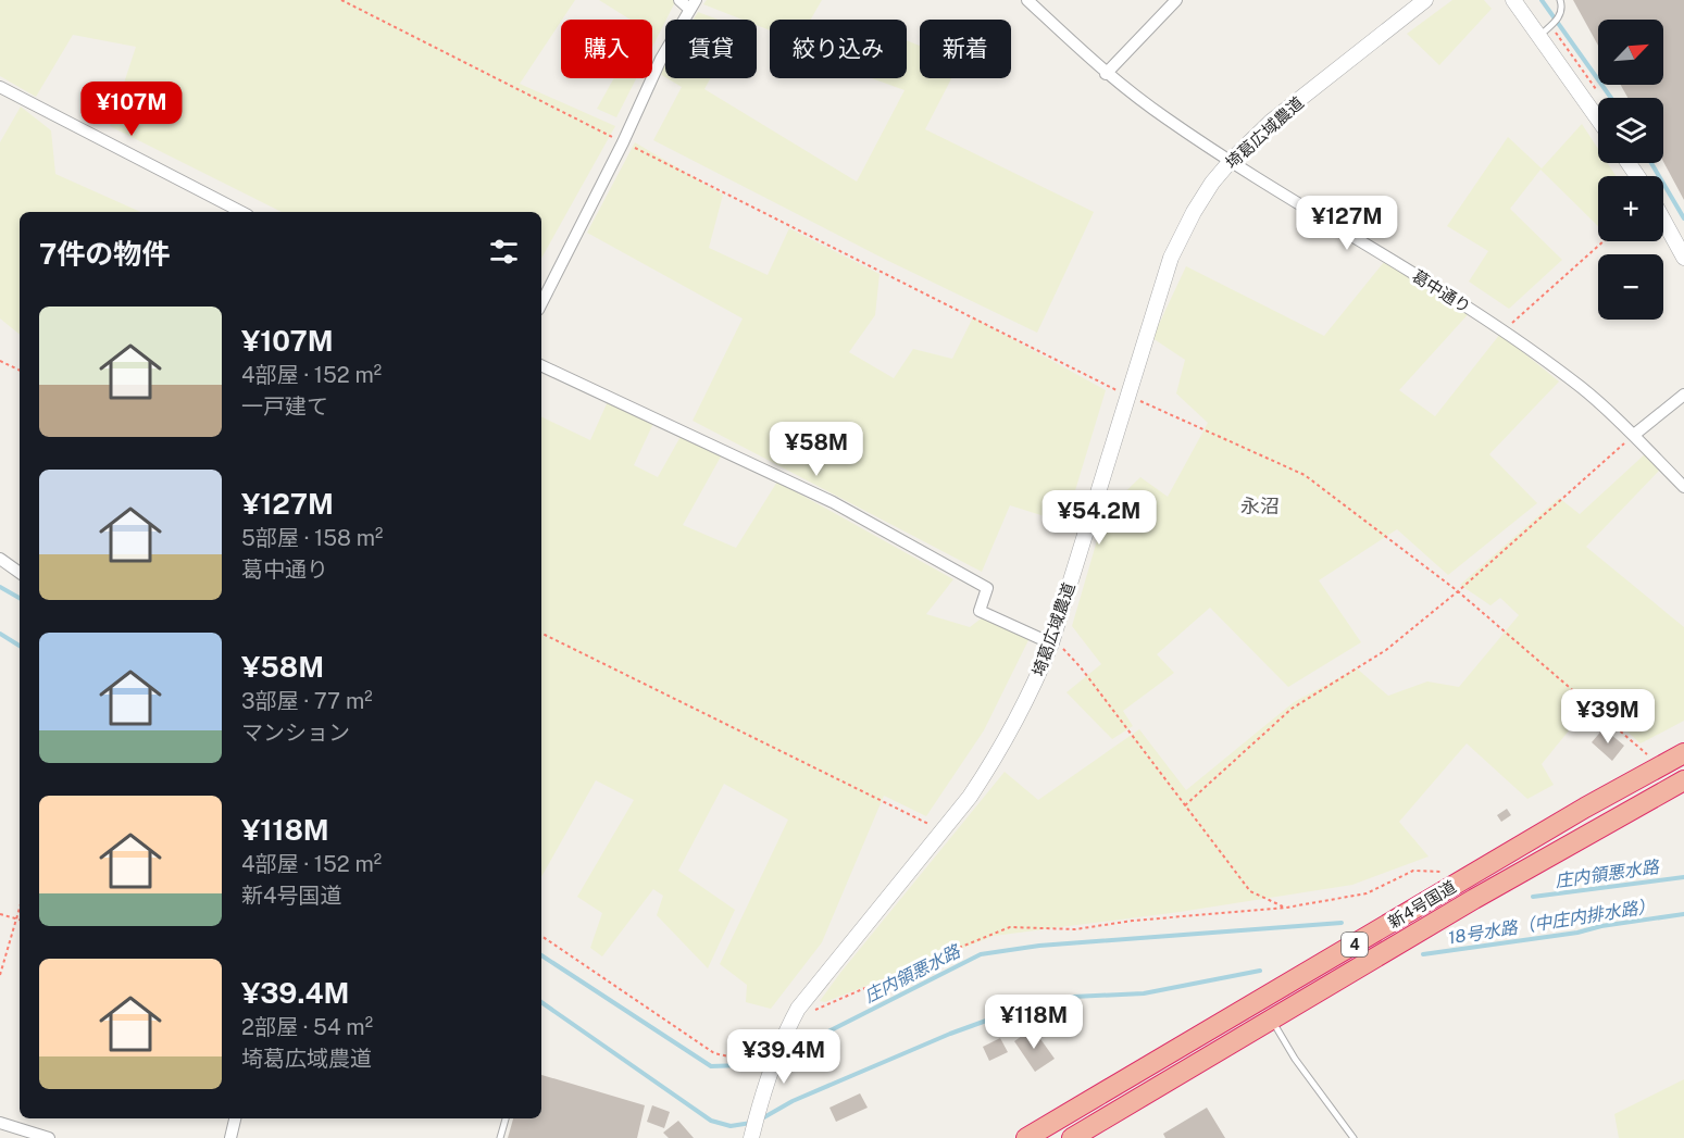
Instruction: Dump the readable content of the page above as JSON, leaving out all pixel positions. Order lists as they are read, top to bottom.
{
  "streets": {
    "highway": ["新4号国道", "4"],
    "street": ["埼葛広域農道", "葛中通り"]
  },
  "crossings": [
    ["埼葛広域農道", "葛中通り"]
  ],
  "districts": ["永沼"],
  "water": ["庄内領悪水路", "18号水路（中庄内排水路）"],
  "north": "top right",
  "page": {
    "map_buttons": ["+", "−"],
    "chip": [
      "購入",
      "賃貸",
      "絞り込み",
      "新着"
    ],
    "price": [
      "¥107M",
      "¥127M",
      "¥58M",
      "¥54.2M",
      "¥39M",
      "¥118M",
      "¥39.4M"
    ],
    "heading": "7件の物件",
    "list": [
      {
        "name": "¥107M",
        "note": "4部屋 · 152 m² · 一戸建て"
      },
      {
        "name": "¥127M",
        "note": "5部屋 · 158 m² · 葛中通り"
      },
      {
        "name": "¥58M",
        "note": "3部屋 · 77 m² · マンション"
      },
      {
        "name": "¥118M",
        "note": "4部屋 · 152 m² · 新4号国道"
      },
      {
        "name": "¥39.4M",
        "note": "2部屋 · 54 m² · 埼葛広域農道"
      }
    ]
  }
}
